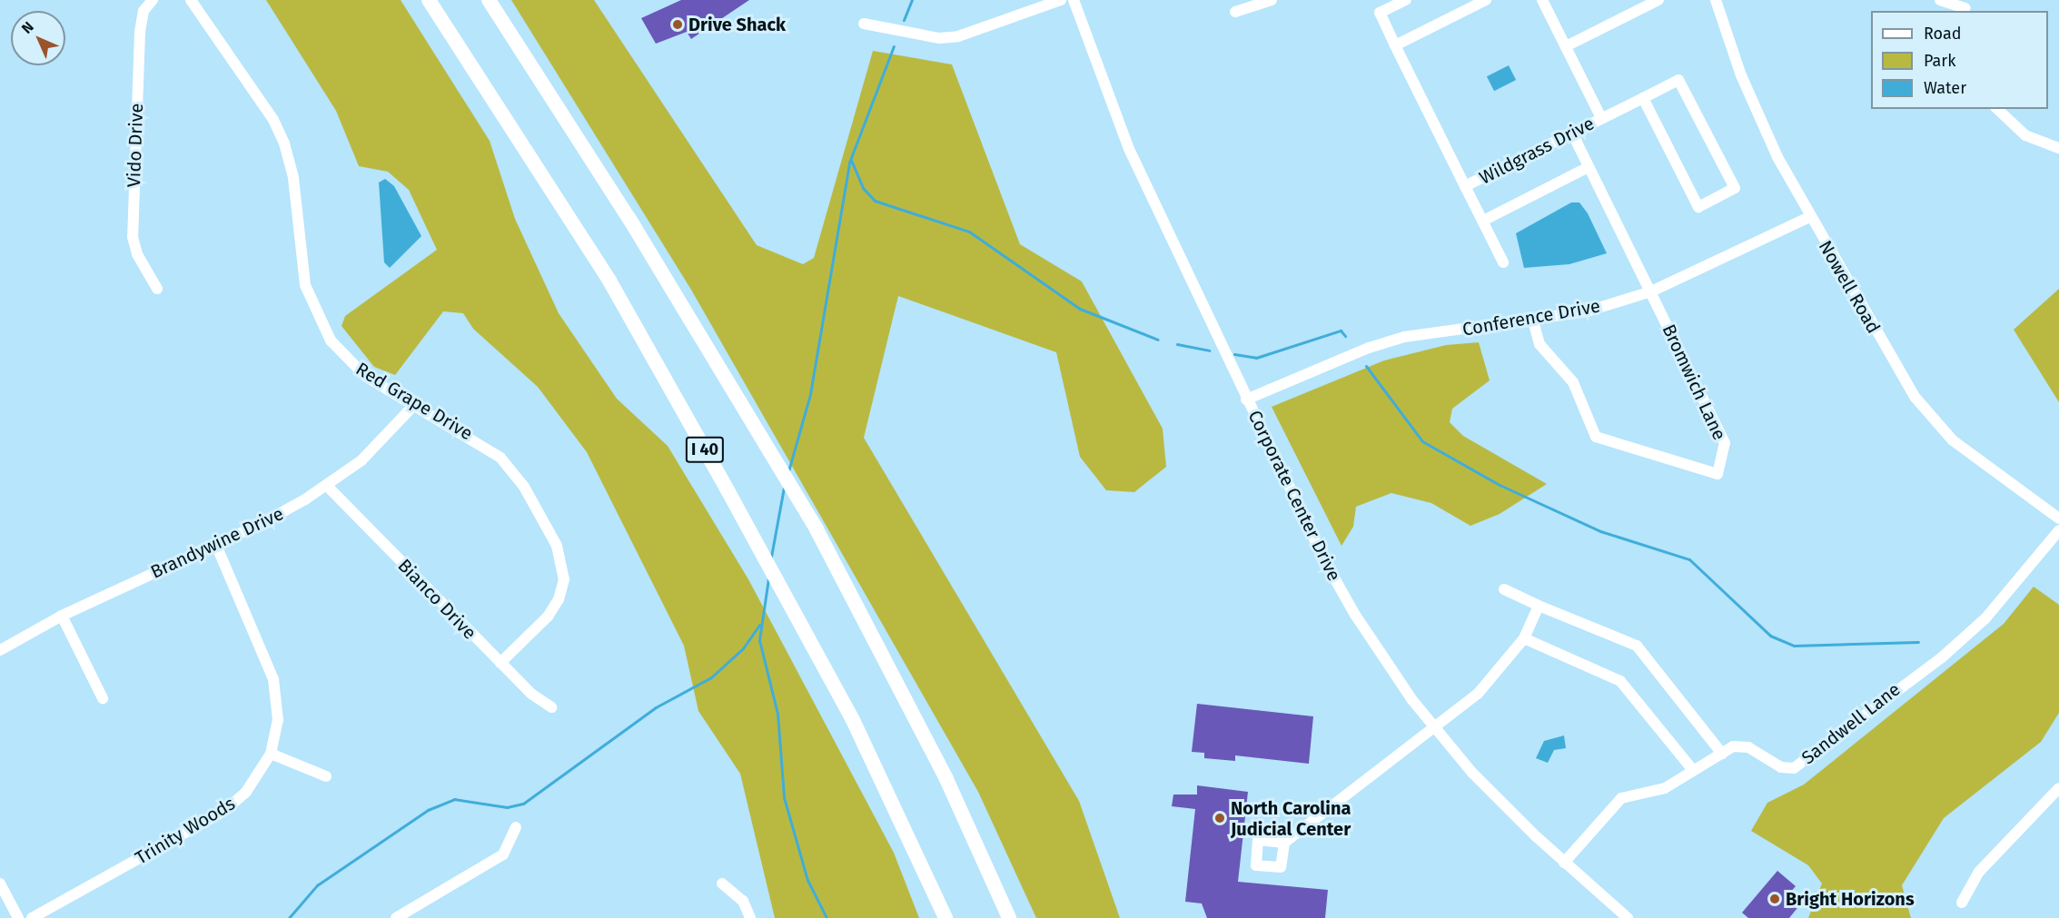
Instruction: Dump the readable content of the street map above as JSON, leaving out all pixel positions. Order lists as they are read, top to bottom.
{
  "streets": {
    "highway": ["I 40"],
    "street": [
      "Vido Drive",
      "Wildgrass Drive",
      "Nowell Road",
      "Conference Drive",
      "Bromwich Lane",
      "Red Grape Drive",
      "Corporate Center Drive",
      "Brandywine Drive",
      "Bianco Drive",
      "Sandwell Lane",
      "Trinity Woods"
    ]
  },
  "crossings": [
    ["Nowell Road", "Conference Drive"],
    ["Conference Drive", "Bromwich Lane"],
    ["Conference Drive", "Corporate Center Drive"],
    ["Red Grape Drive", "Brandywine Drive"],
    ["Red Grape Drive", "Bianco Drive"],
    ["Corporate Center Drive", "Sandwell Lane"],
    ["Brandywine Drive", "Bianco Drive"],
    ["Brandywine Drive", "Trinity Woods"]
  ],
  "places": ["Drive Shack", "North Carolina Judicial Center", "Bright Horizons"],
  "legend": ["Road", "Park", "Water"],
  "north": "top left"
}
